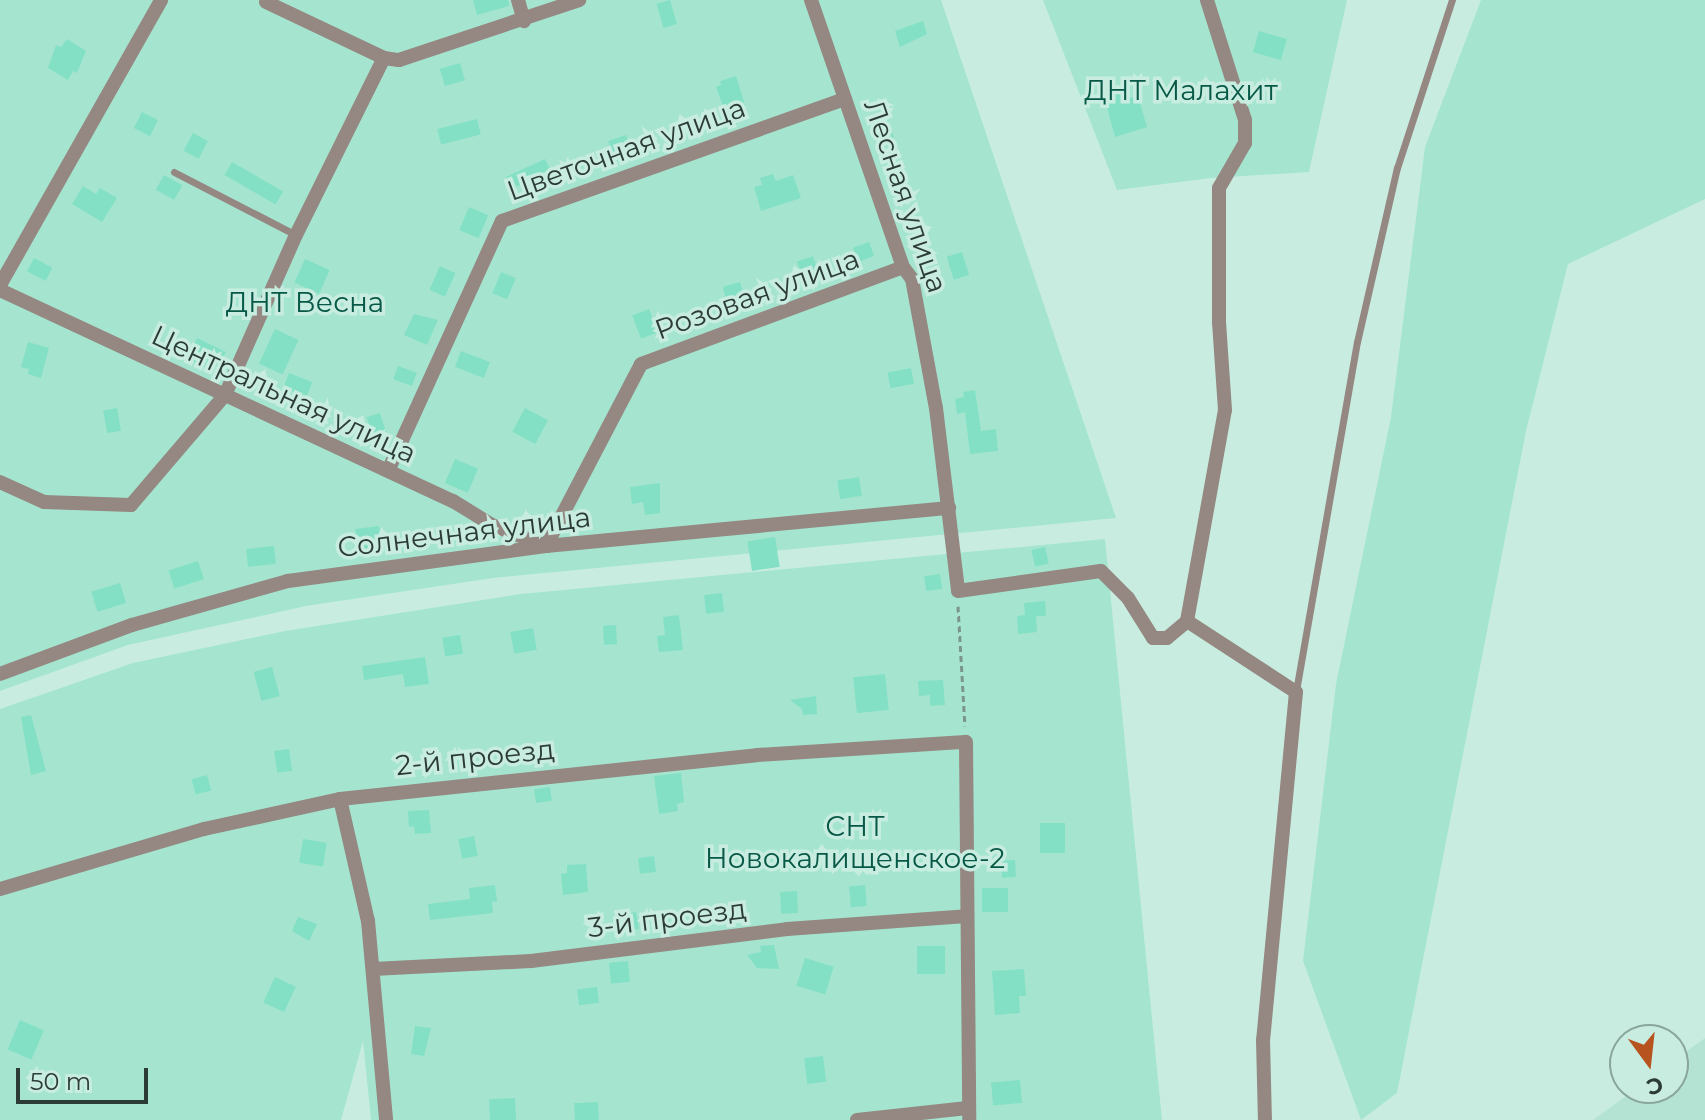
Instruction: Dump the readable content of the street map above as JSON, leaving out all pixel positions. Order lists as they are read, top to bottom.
{
  "streets": {
    "street": [
      "Цветочная улица",
      "Лесная улица",
      "Розовая улица",
      "Центральная улица",
      "Солнечная улица",
      "2-й проезд",
      "3-й проезд"
    ]
  },
  "crossings": [
    ["Цветочная улица", "Лесная улица"],
    ["Цветочная улица", "Центральная улица"],
    ["Лесная улица", "Розовая улица"],
    ["Лесная улица", "Солнечная улица"],
    ["Розовая улица", "Центральная улица"],
    ["Розовая улица", "Солнечная улица"],
    ["Центральная улица", "Солнечная улица"]
  ],
  "parks": ["ДНТ Малахит", "ДНТ Весна", "СНТ Новокалищенское-2"],
  "scale_bar": "50 m",
  "north": "bottom"
}
